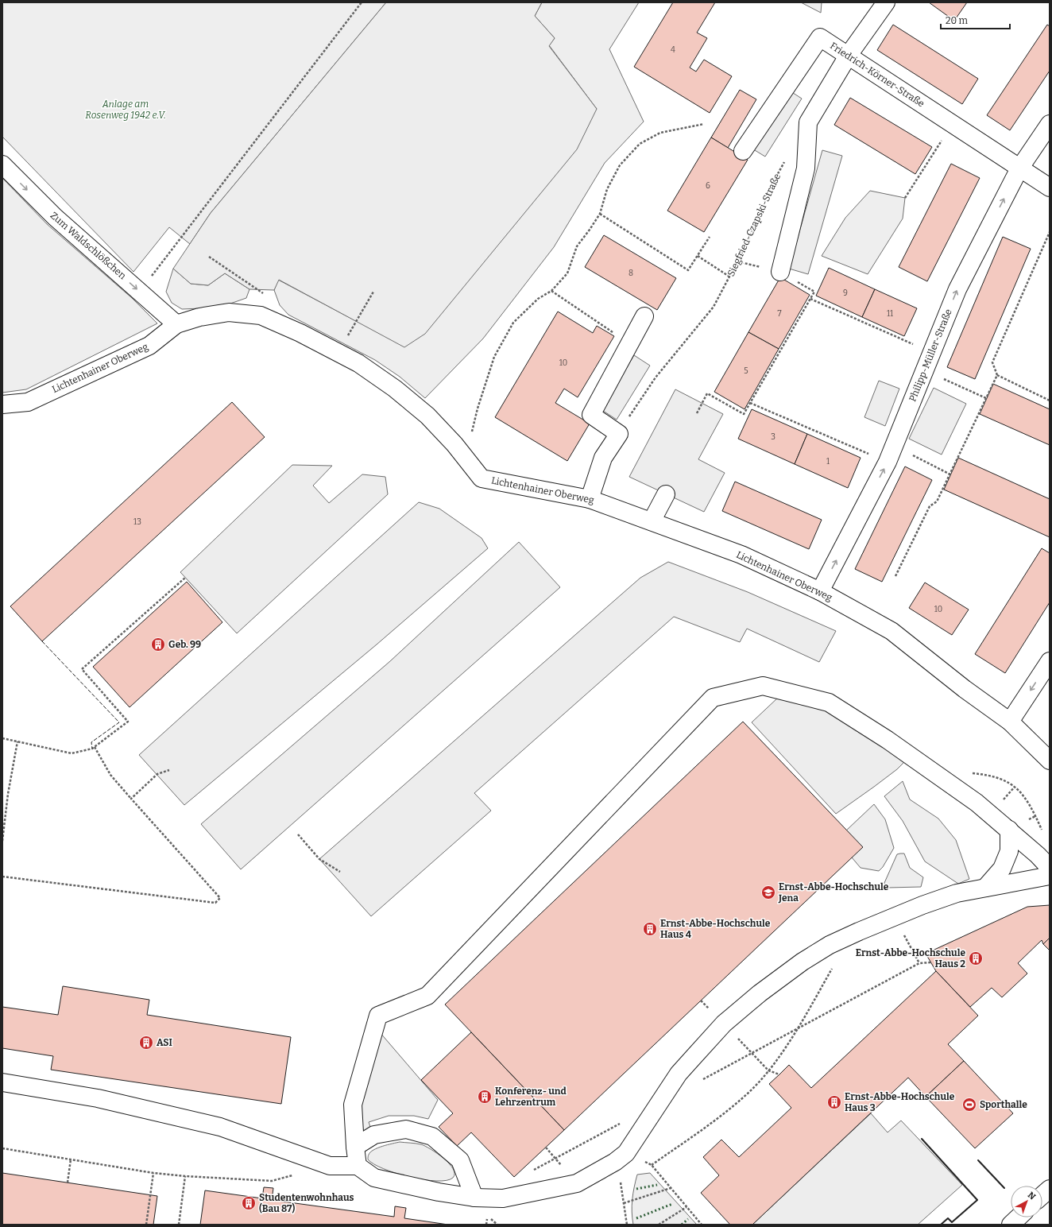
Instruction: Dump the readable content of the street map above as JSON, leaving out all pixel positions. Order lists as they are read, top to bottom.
{
  "streets": {
    "street": [
      "Friedrich-Körner-Straße",
      "Zum Waldschlößchen",
      "Philipp-Müller-Straße",
      "Lichtenhainer Oberweg"
    ],
    "path": ["Siegfried-Czapski-Straße"]
  },
  "crossings": [
    ["Friedrich-Körner-Straße", "Philipp-Müller-Straße"],
    ["Zum Waldschlößchen", "Lichtenhainer Oberweg"],
    ["Philipp-Müller-Straße", "Lichtenhainer Oberweg"]
  ],
  "one_way": ["Zum Waldschlößchen", "Philipp-Müller-Straße"],
  "parks": ["Anlage am Rosenweg 1942 e.V."],
  "places": {
    "building": [
      "Geb. 99",
      "Ernst-Abbe-Hochschule Haus 4",
      "Ernst-Abbe-Hochschule Haus 2",
      "ASI",
      "Konferenz- und Lehrzentrum",
      "Ernst-Abbe-Hochschule Haus 3",
      "Studentenwohnhaus (Bau 87)"
    ],
    "school or university": ["Ernst-Abbe-Hochschule Jena"],
    "sports": ["Sporthalle"]
  },
  "house_numbers": [
    "4",
    "6",
    "8",
    "9",
    "7",
    "11",
    "10",
    "5",
    "3",
    "1",
    "13",
    "10"
  ],
  "scale_bar": "20 m",
  "north": "top right"
}
